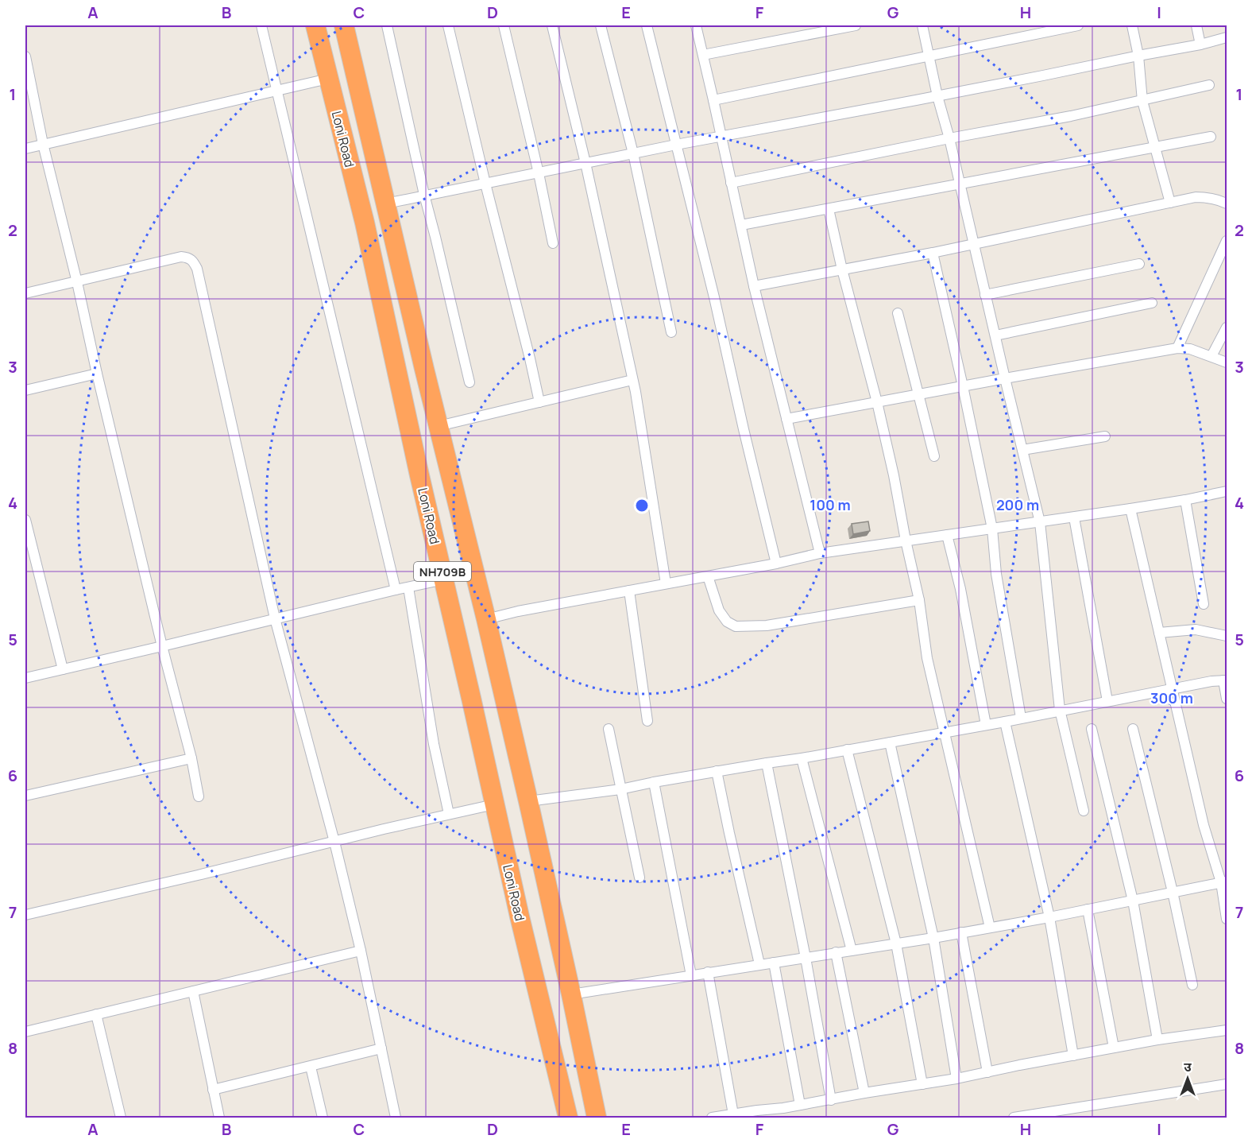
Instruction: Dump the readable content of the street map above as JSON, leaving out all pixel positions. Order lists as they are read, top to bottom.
{
  "streets": {
    "highway": ["Loni Road", "NH709B"]
  },
  "north": "top",
  "grid": {
    "columns": [
      "A",
      "B",
      "C",
      "D",
      "E",
      "F",
      "G",
      "H",
      "I"
    ],
    "rows": [
      "1",
      "2",
      "3",
      "4",
      "5",
      "6",
      "7",
      "8"
    ]
  },
  "rings": ["100 m", "200 m", "300 m"]
}
